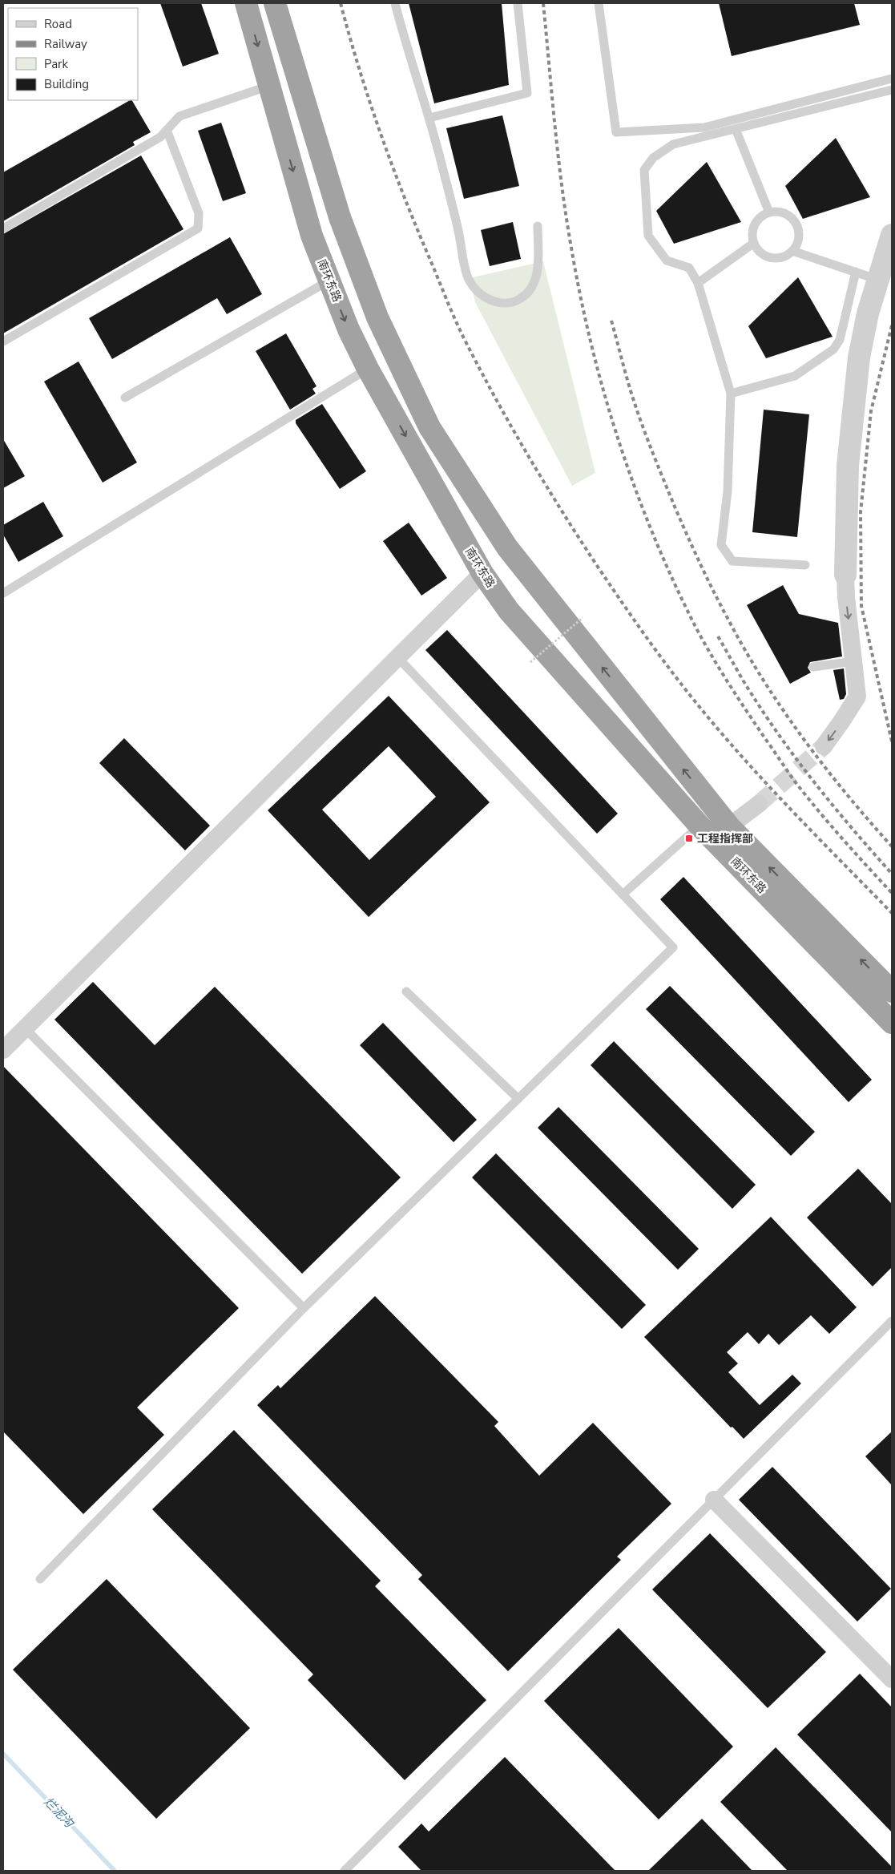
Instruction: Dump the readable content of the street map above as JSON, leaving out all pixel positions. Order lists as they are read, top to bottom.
{
  "streets": {
    "highway": ["南环东路"]
  },
  "water": ["烂泥沟"],
  "places": {
    "transit": ["工程指挥部"]
  },
  "legend": [
    "Road",
    "Railway",
    "Park",
    "Building"
  ]
}
